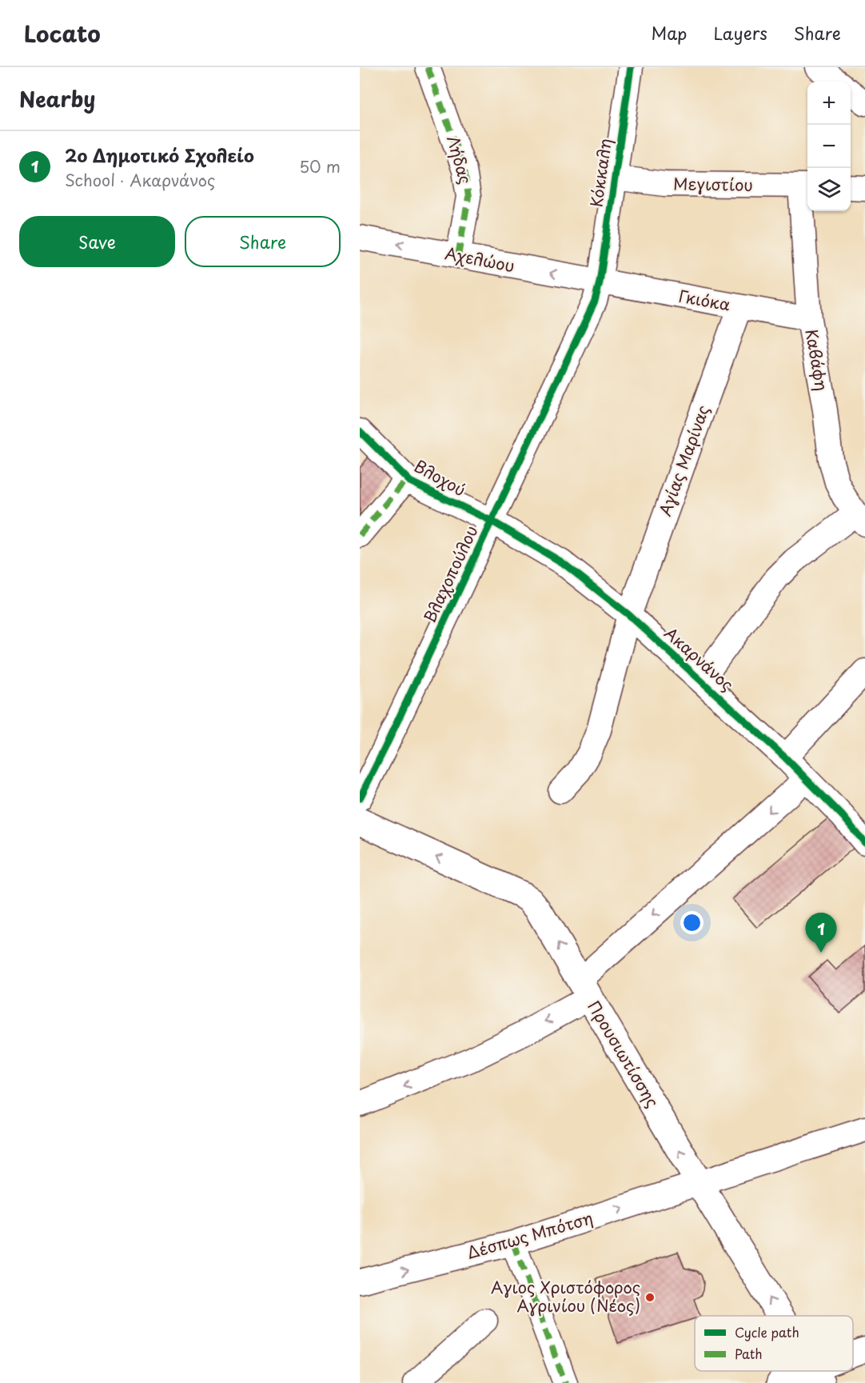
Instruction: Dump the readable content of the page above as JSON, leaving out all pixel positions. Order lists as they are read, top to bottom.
{
  "streets": {
    "main road": ["Προυσιωτίσσης"],
    "street": [
      "Λήδας",
      "Κόκκαλη",
      "Μεγιστίου",
      "Αχελώου",
      "Γκιόκα",
      "Καβάφη",
      "Αγίας Μαρίνας",
      "Βλοχού",
      "Βλαχοπούλου",
      "Ακαρνάνος",
      "Δέσπως Μπότση"
    ]
  },
  "crossings": [
    ["Λήδας", "Αχελώου"],
    ["Κόκκαλη", "Μεγιστίου"],
    ["Κόκκαλη", "Αχελώου"],
    ["Κόκκαλη", "Γκιόκα"],
    ["Κόκκαλη", "Βλαχοπούλου"],
    ["Μεγιστίου", "Καβάφη"],
    ["Αχελώου", "Γκιόκα"],
    ["Αχελώου", "Βλαχοπούλου"],
    ["Γκιόκα", "Καβάφη"],
    ["Γκιόκα", "Αγίας Μαρίνας"],
    ["Γκιόκα", "Βλαχοπούλου"],
    ["Αγίας Μαρίνας", "Ακαρνάνος"],
    ["Βλοχού", "Βλαχοπούλου"],
    ["Βλοχού", "Ακαρνάνος"],
    ["Βλαχοπούλου", "Ακαρνάνος"],
    ["Προυσιωτίσσης", "Δέσπως Μπότση"]
  ],
  "one_way": ["Αχελώου", "Προυσιωτίσσης"],
  "places": ["Αγιος Χριστόφορος Αγρινίου (Νέος)"],
  "legend": ["Cycle path", "Path"],
  "page": {
    "header": "Locato",
    "nav": ["Map", "Layers", "Share"],
    "heading": "Nearby",
    "map_buttons": ["+", "−"],
    "list": [
      {
        "mark": "1",
        "name": "2ο Δημοτικό Σχολείο",
        "note": "School · Ακαρνάνος",
        "value": "50 m"
      }
    ],
    "buttons": ["Save", "Share"],
    "pins": "1"
  }
}
